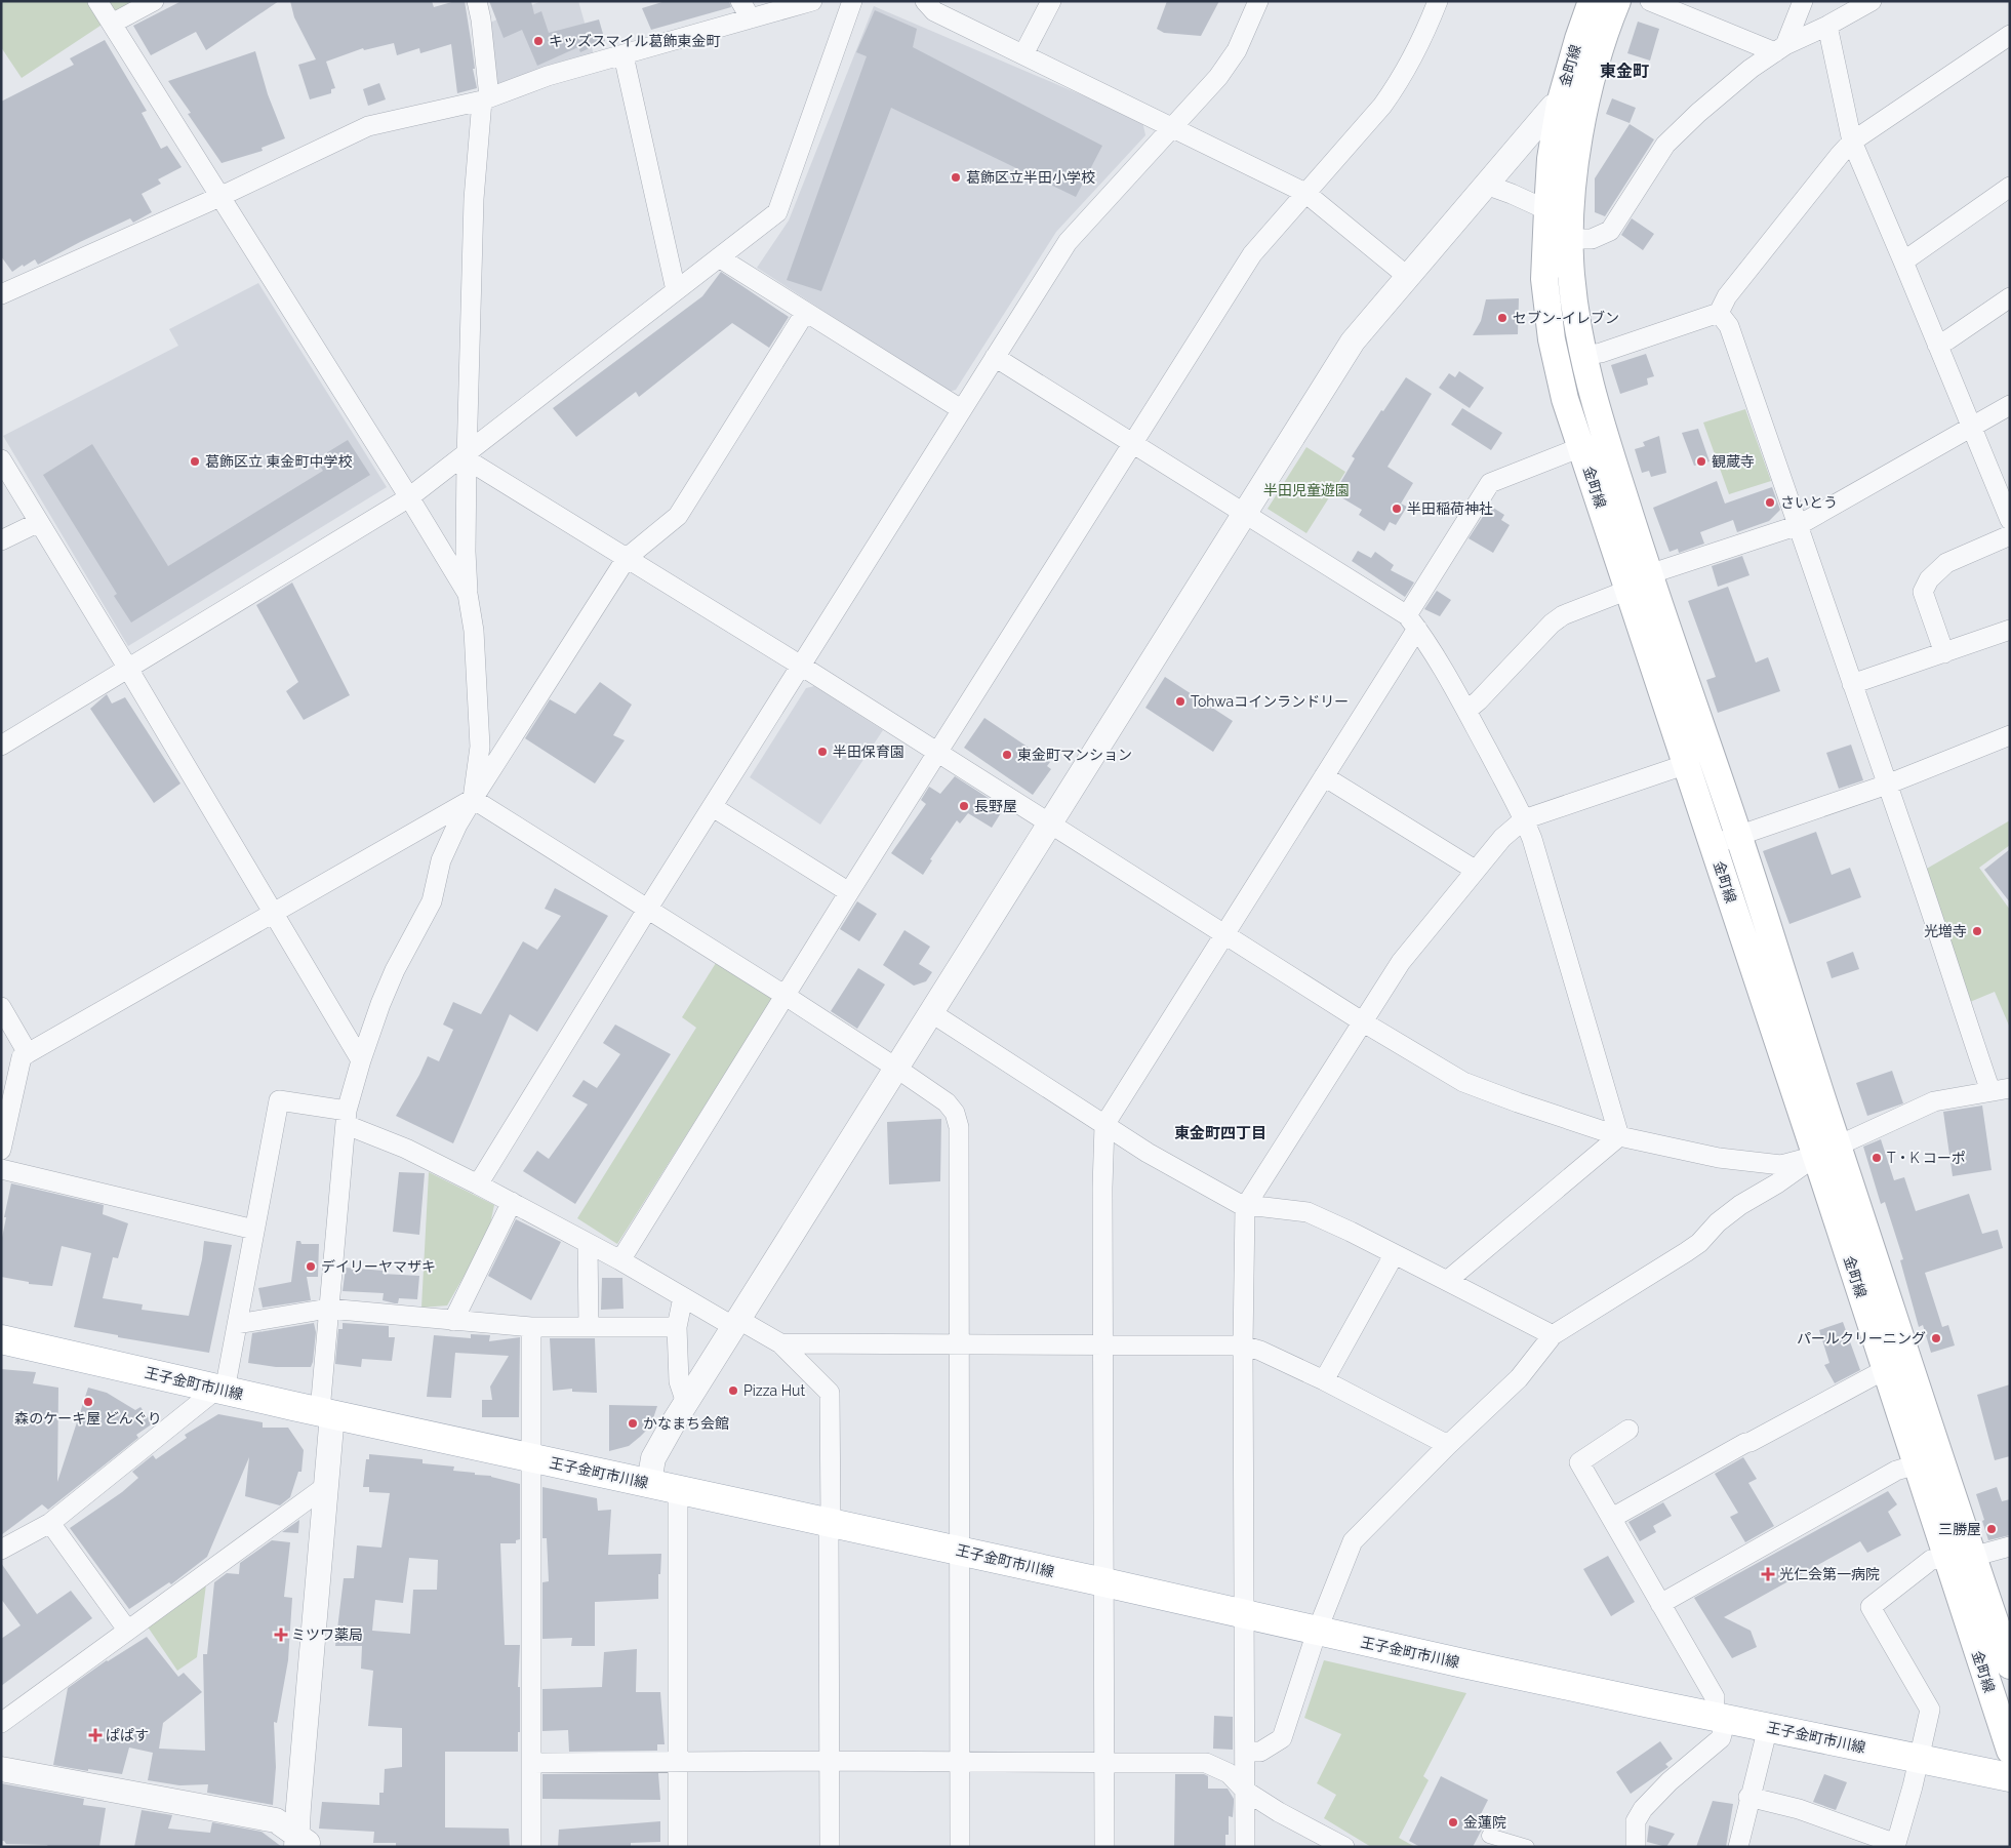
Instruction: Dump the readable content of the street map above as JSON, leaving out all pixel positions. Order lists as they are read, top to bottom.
{
  "streets": {
    "main road": ["金町線", "王子金町市川線"]
  },
  "districts": ["東金町", "東金町四丁目"],
  "parks": ["半田児童遊園"],
  "places": {
    "other": [
      "キッズスマイル葛飾東金町",
      "葛飾区立半田小学校",
      "セブン-イレブン",
      "葛飾区立 東金町中学校",
      "観蔵寺",
      "さいとう",
      "半田稲荷神社",
      "Tohwaコインランドリー",
      "半田保育園",
      "東金町マンション",
      "長野屋",
      "光増寺",
      "T・K コーポ",
      "デイリーヤマザキ",
      "パールクリーニング",
      "Pizza Hut",
      "森のケーキ屋 どんぐり",
      "かなまち会館",
      "三勝屋",
      "金蓮院"
    ],
    "health": ["光仁会第一病院", "ミツワ薬局", "ぱぱす"]
  }
}
